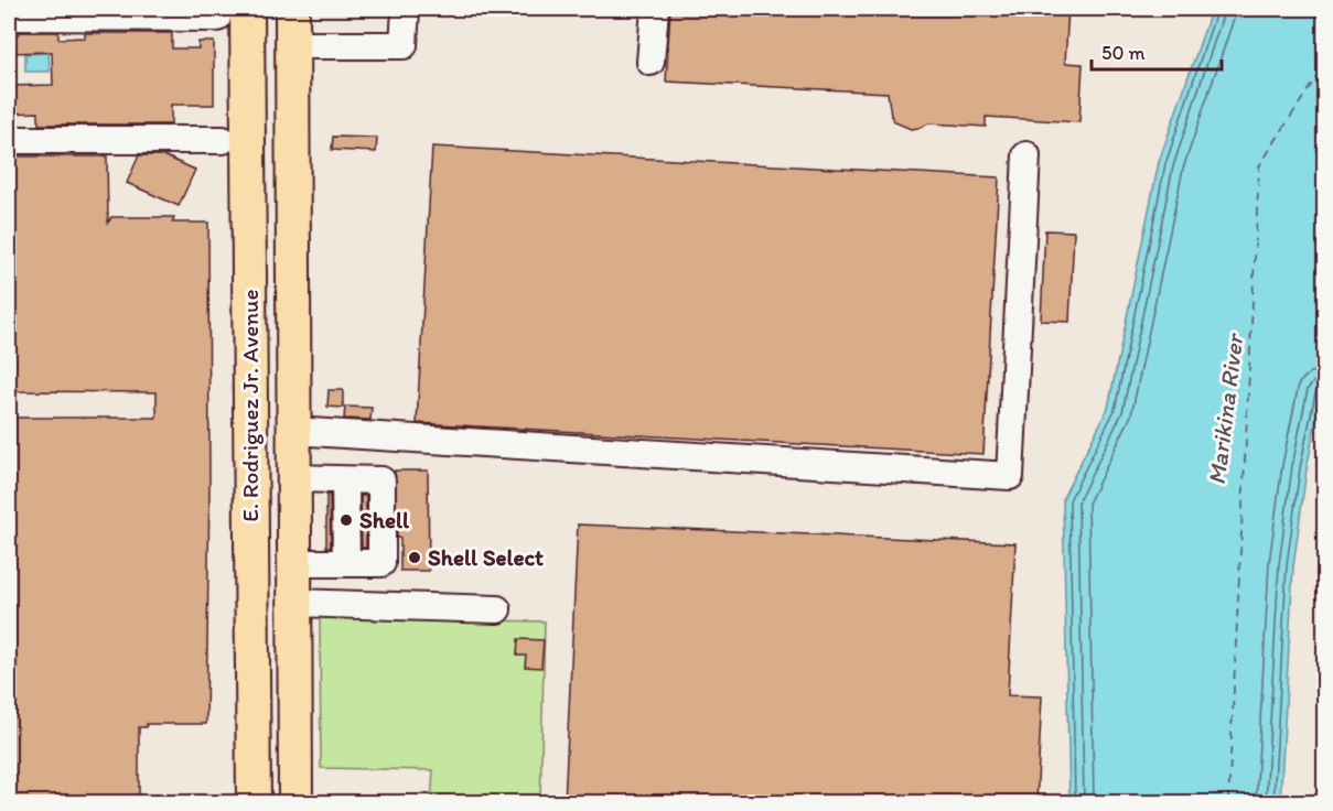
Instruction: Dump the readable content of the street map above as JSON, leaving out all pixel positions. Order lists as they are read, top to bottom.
{
  "streets": {
    "main road": ["E. Rodriguez Jr. Avenue"]
  },
  "water": ["Marikina River"],
  "places": ["Shell", "Shell Select"],
  "scale_bar": "50 m"
}
